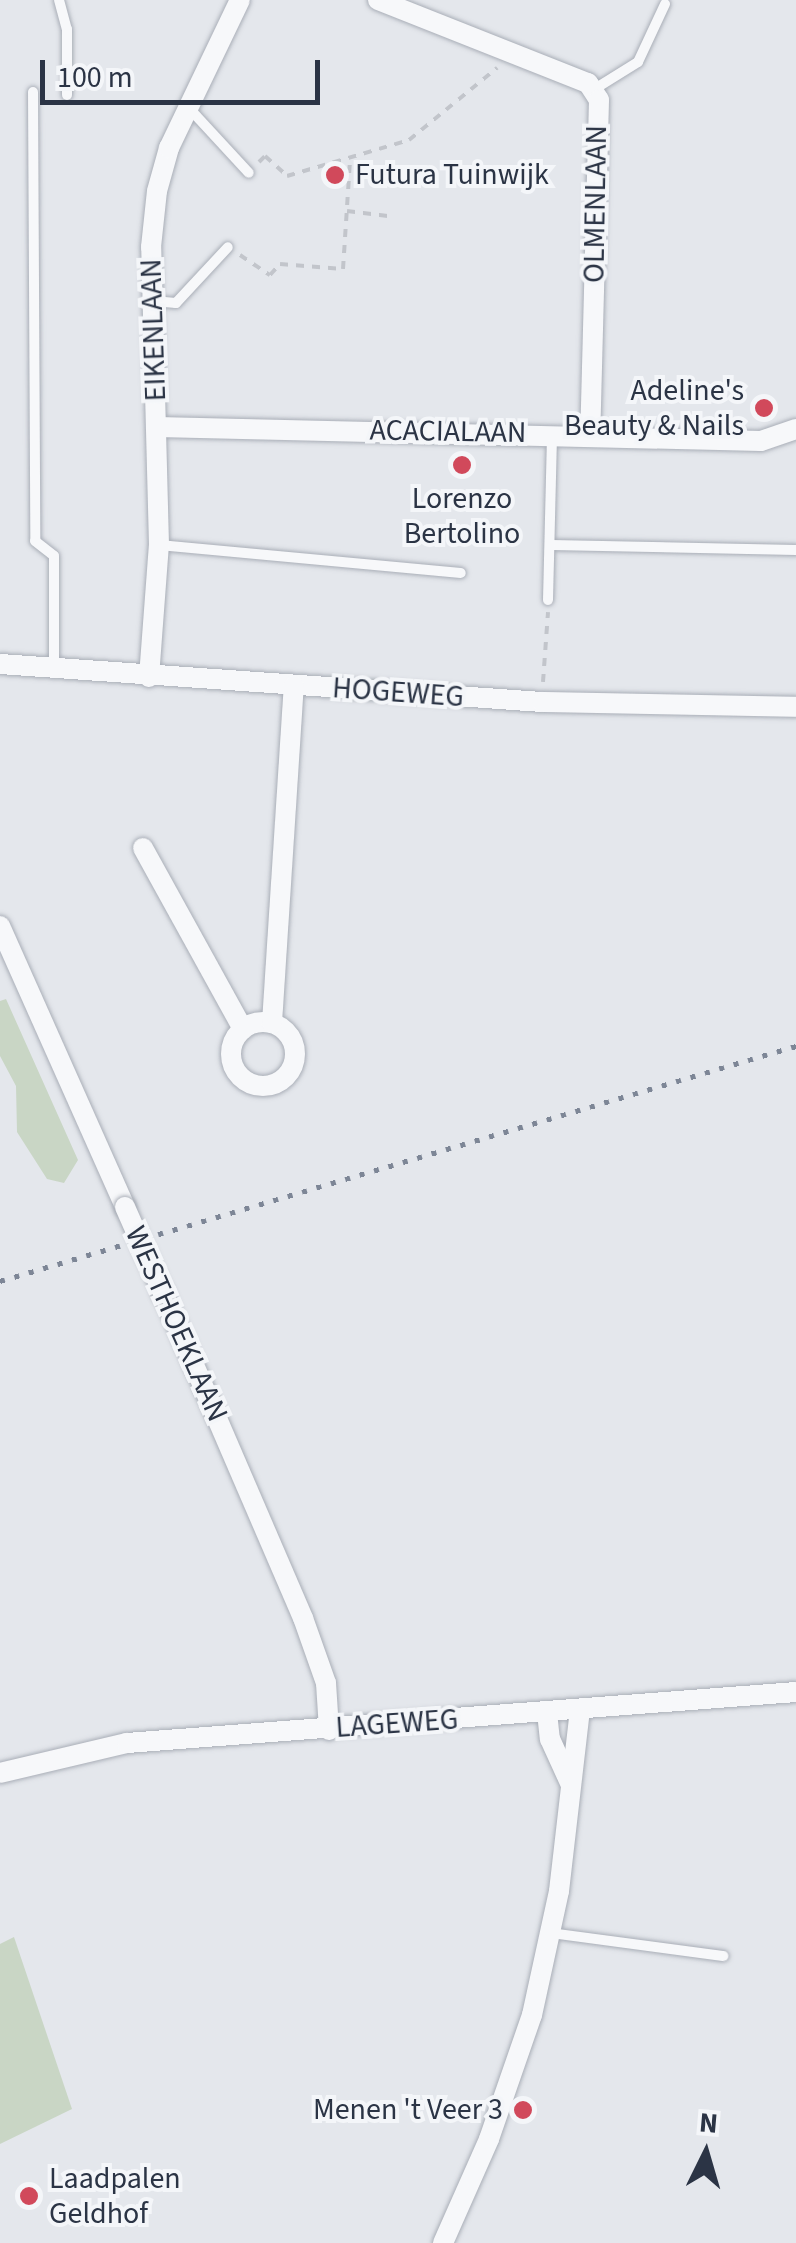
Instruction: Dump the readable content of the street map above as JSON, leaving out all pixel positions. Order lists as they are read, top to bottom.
{
  "streets": {
    "street": [
      "OLMENLAAN",
      "EIKENLAAN",
      "ACACIALAAN",
      "HOGEWEG",
      "WESTHOEKLAAN",
      "LAGEWEG"
    ]
  },
  "crossings": [
    ["OLMENLAAN", "ACACIALAAN"],
    ["EIKENLAAN", "ACACIALAAN"],
    ["EIKENLAAN", "HOGEWEG"],
    ["WESTHOEKLAAN", "LAGEWEG"]
  ],
  "places": [
    "Futura Tuinwijk",
    "Adeline's Beauty & Nails",
    "Lorenzo Bertolino",
    "Menen 't Veer 3",
    "Laadpalen Geldhof"
  ],
  "scale_bar": "100 m",
  "north": "top"
}
